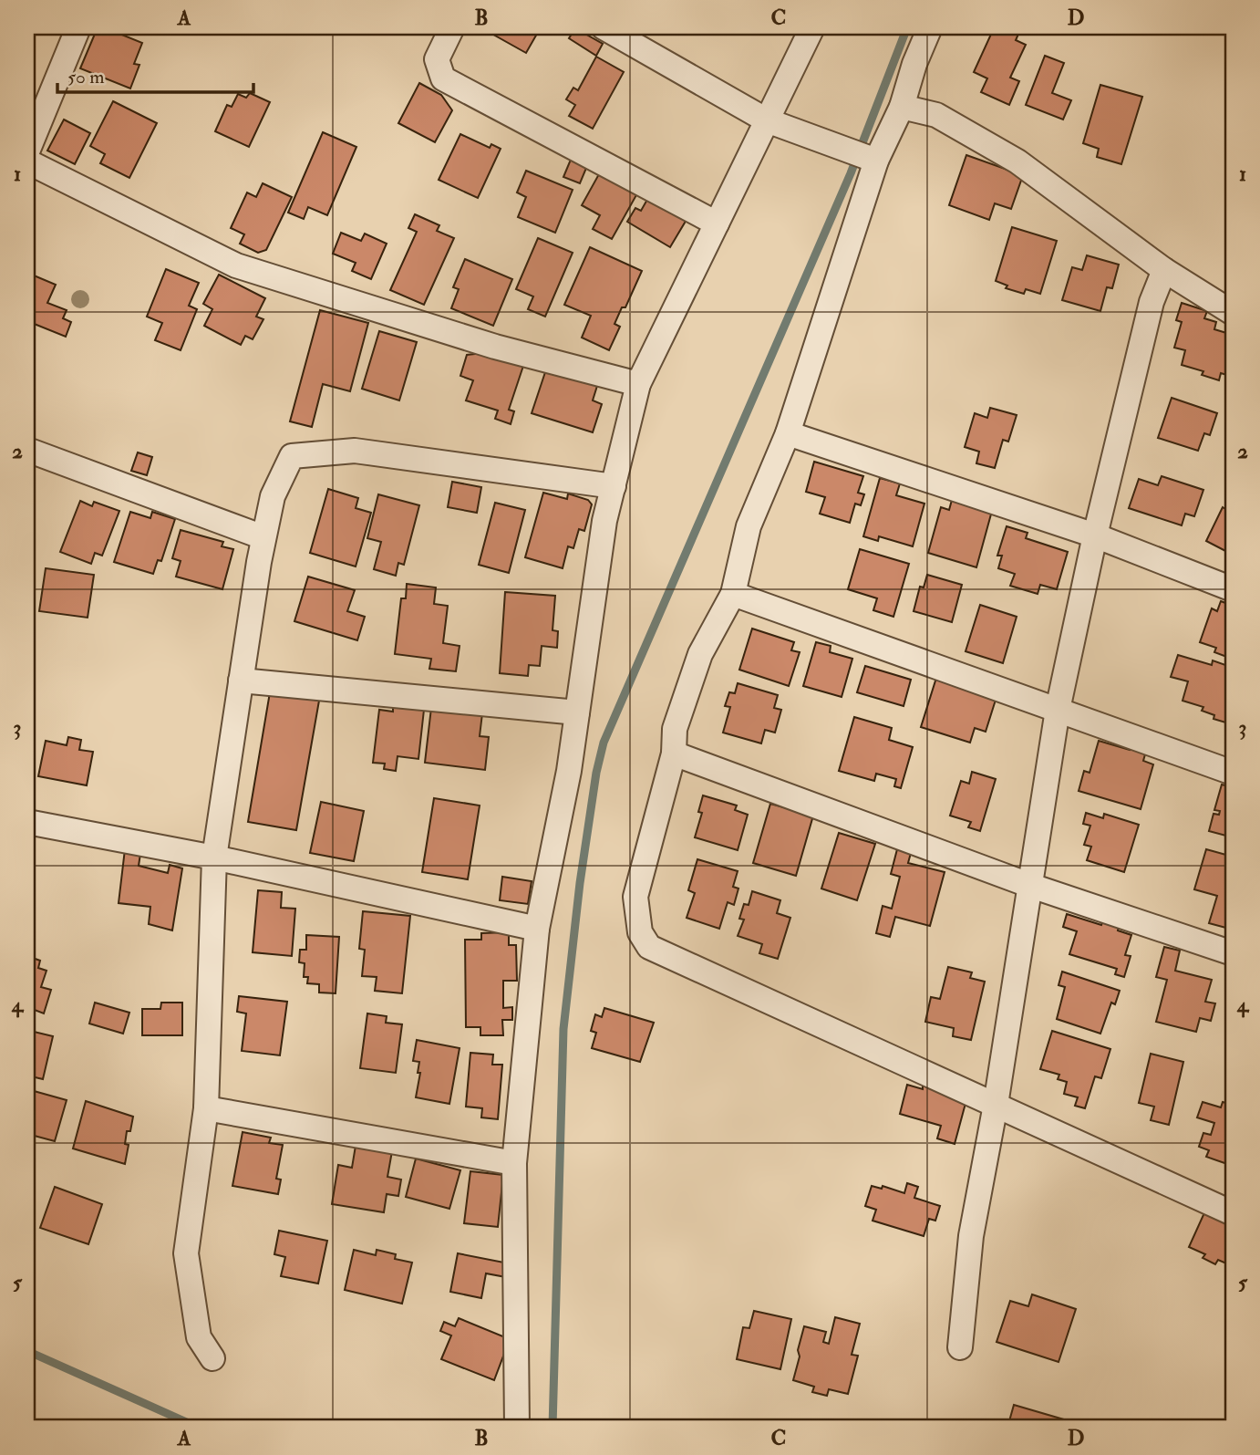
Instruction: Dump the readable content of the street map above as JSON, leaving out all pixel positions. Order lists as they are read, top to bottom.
{
  "scale_bar": "50 m",
  "grid": {
    "columns": [
      "A",
      "B",
      "C",
      "D"
    ],
    "rows": [
      "1",
      "2",
      "3",
      "4",
      "5"
    ]
  }
}
